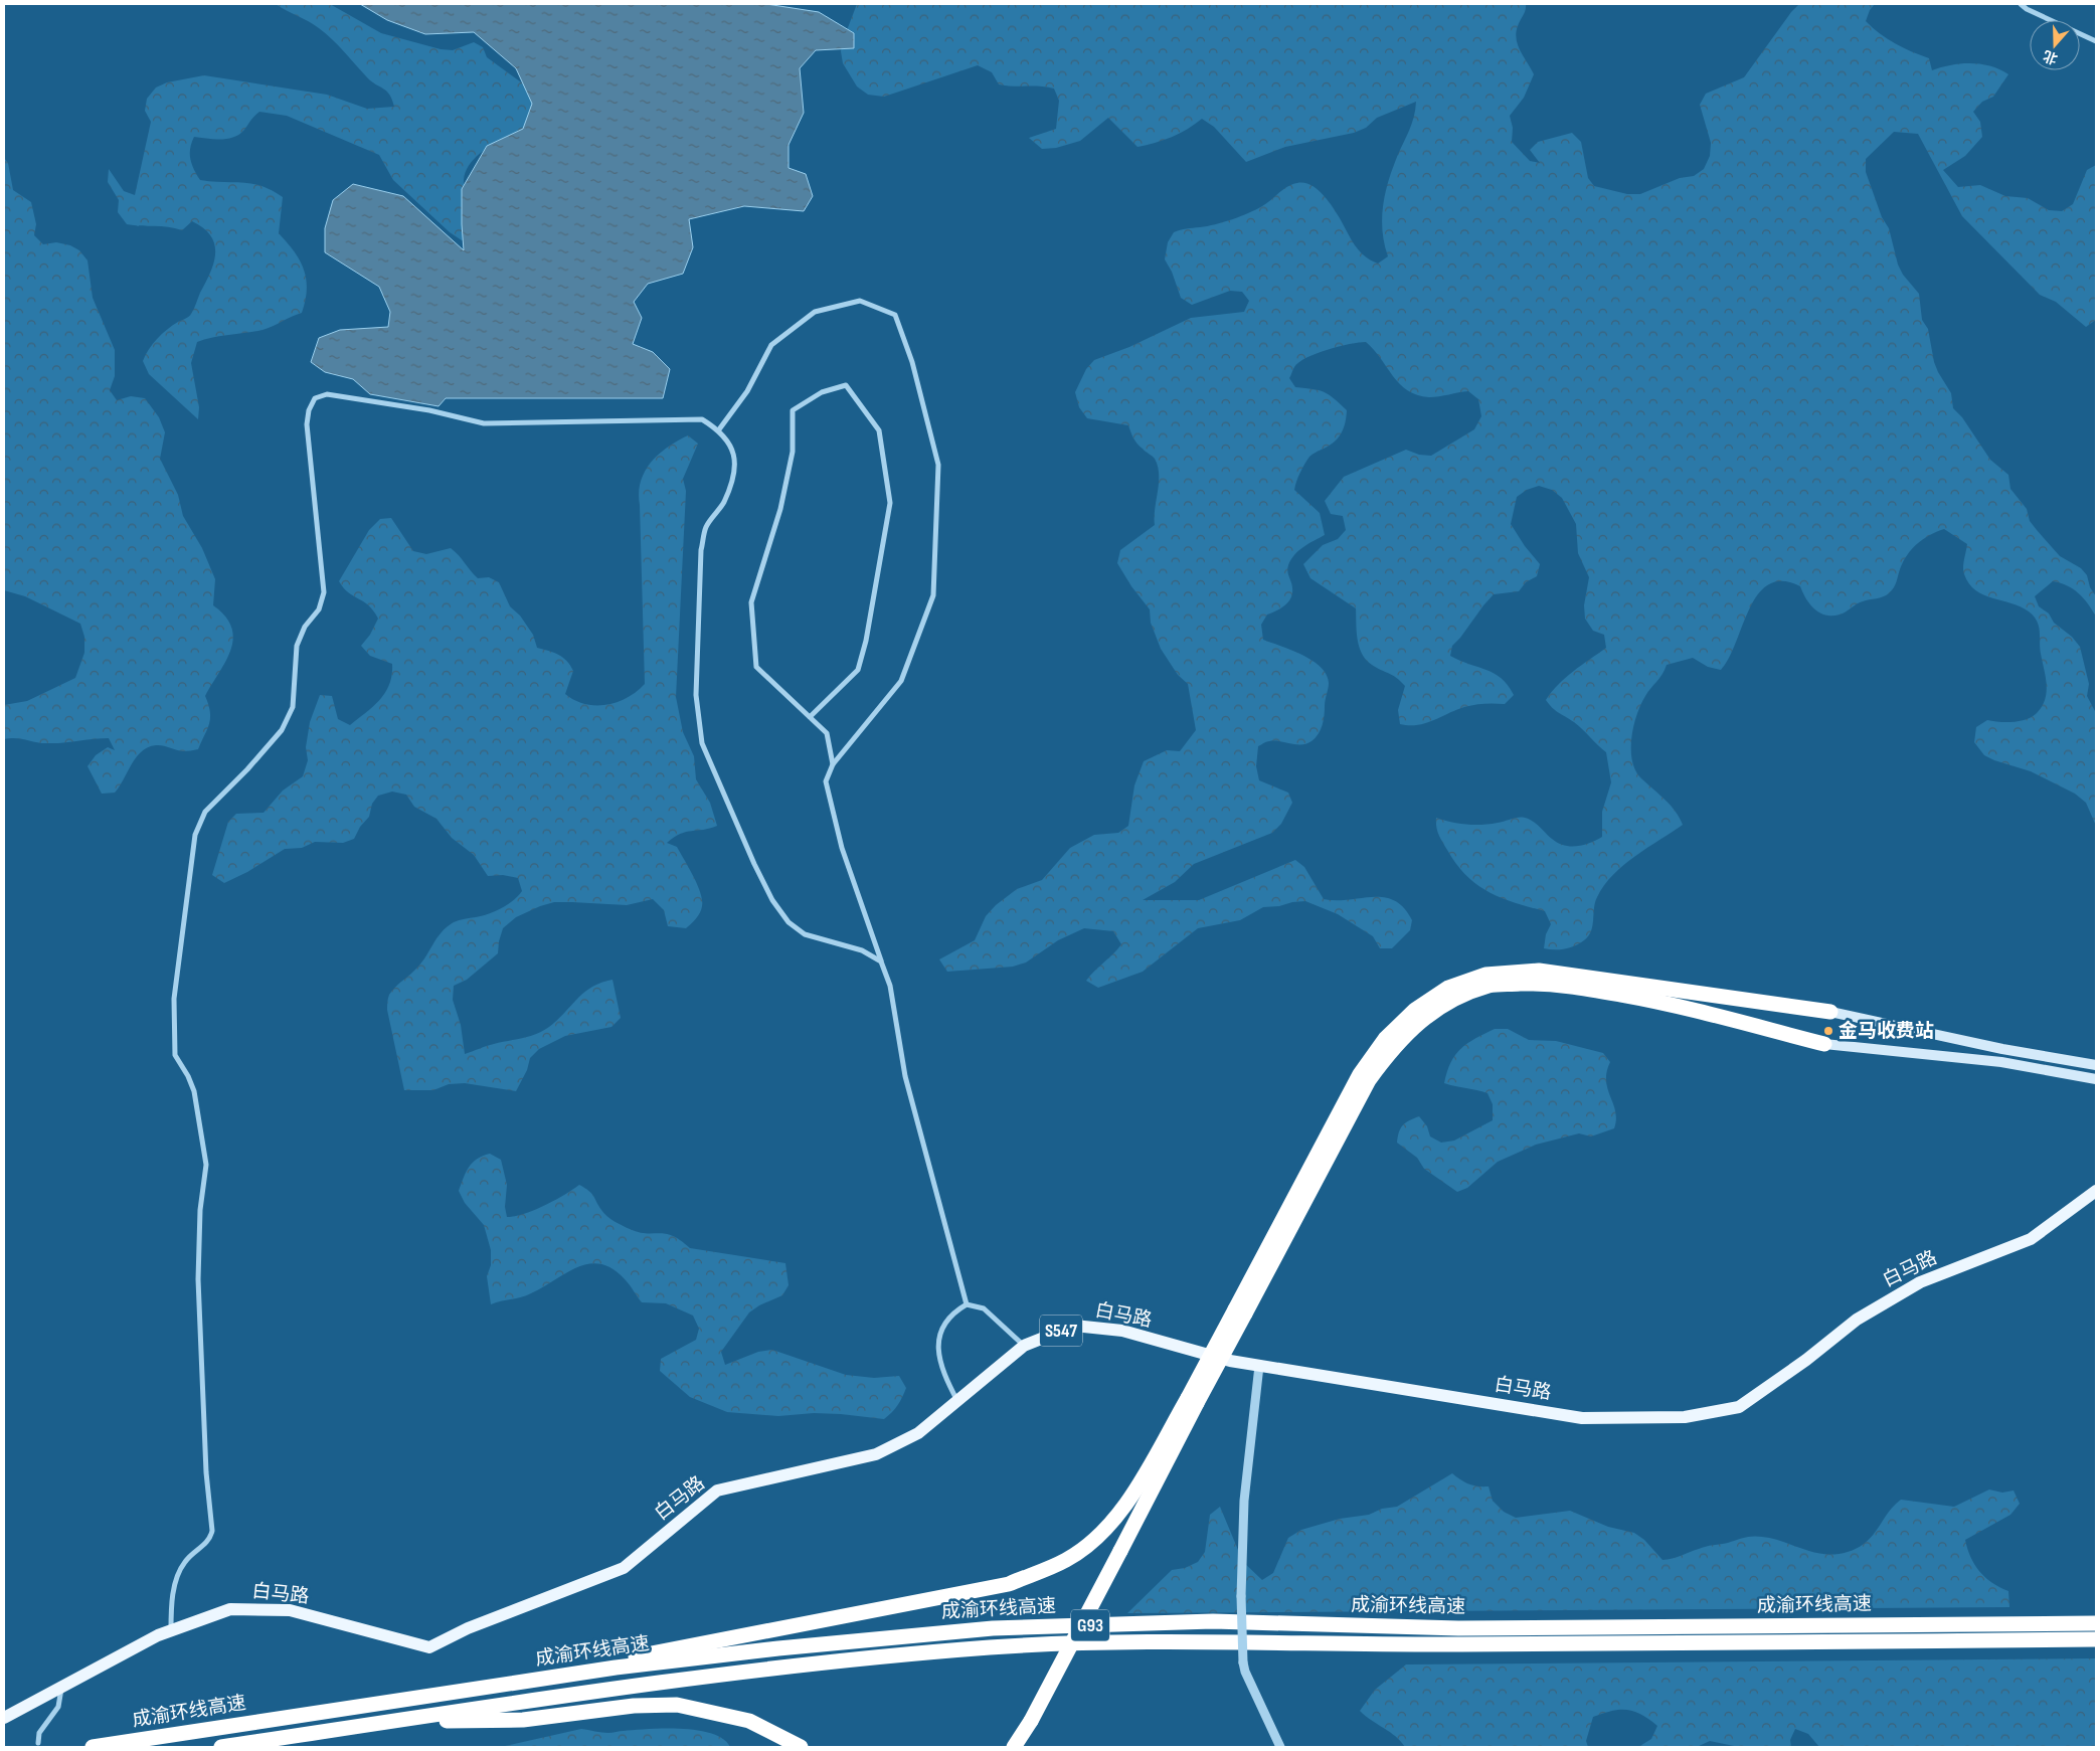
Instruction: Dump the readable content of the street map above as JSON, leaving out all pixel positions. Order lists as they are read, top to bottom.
{
  "streets": {
    "highway": ["成渝环线高速", "G93"],
    "main road": ["白马路", "S547"]
  },
  "crossings": [
    ["白马路", "S547"]
  ],
  "places": ["金马收费站"],
  "north": "bottom"
}
